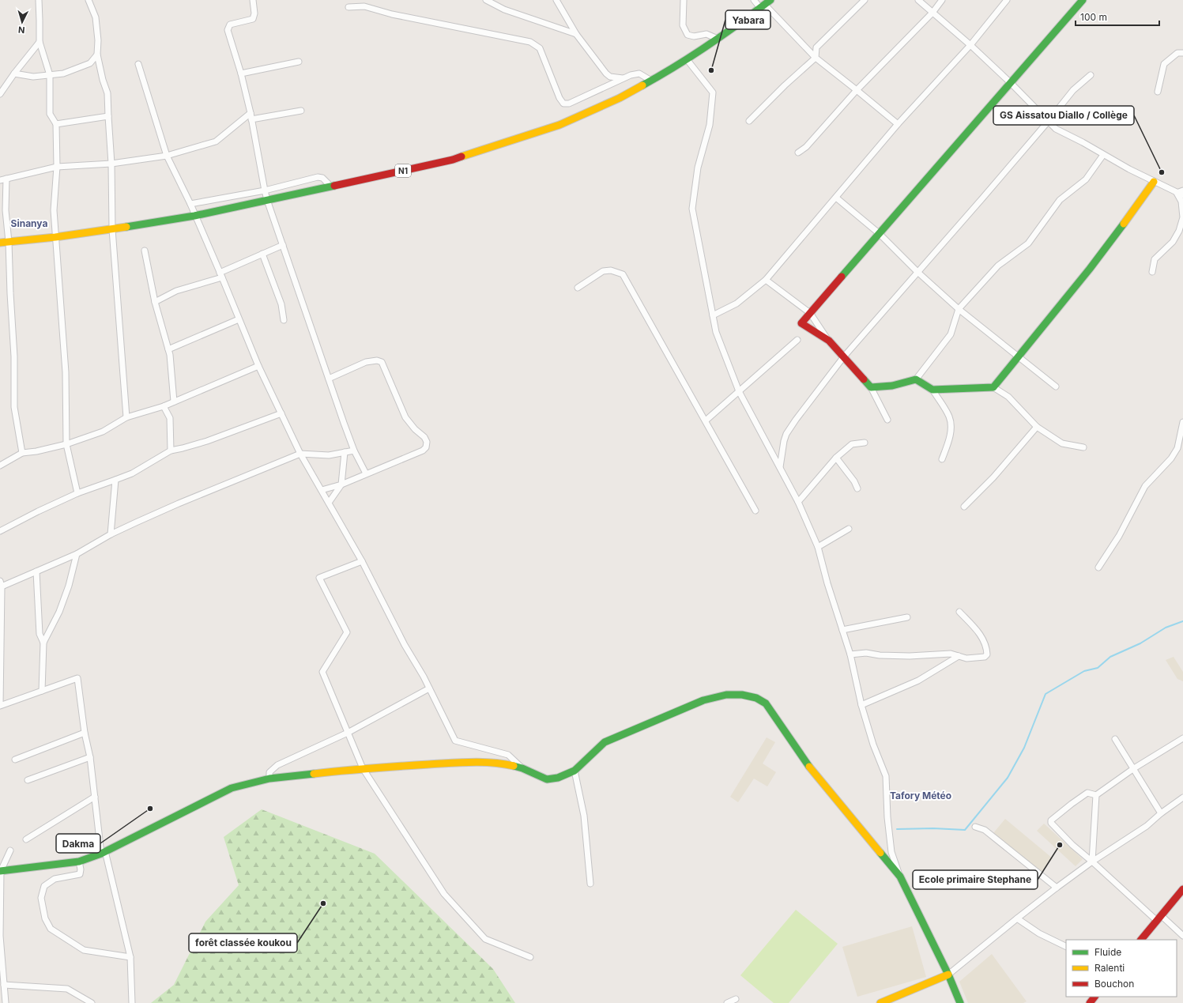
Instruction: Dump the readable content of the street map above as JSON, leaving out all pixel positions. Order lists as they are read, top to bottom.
{
  "streets": {
    "main road": ["N1"]
  },
  "districts": ["Sinanya", "Tafory Météo"],
  "places": [
    "Yabara",
    "GS Aissatou Diallo / Collège",
    "Dakma",
    "Ecole primaire Stephane",
    "forêt classée koukou"
  ],
  "legend": ["Fluide", "Ralenti", "Bouchon"],
  "scale_bar": "100 m",
  "north": "bottom"
}
